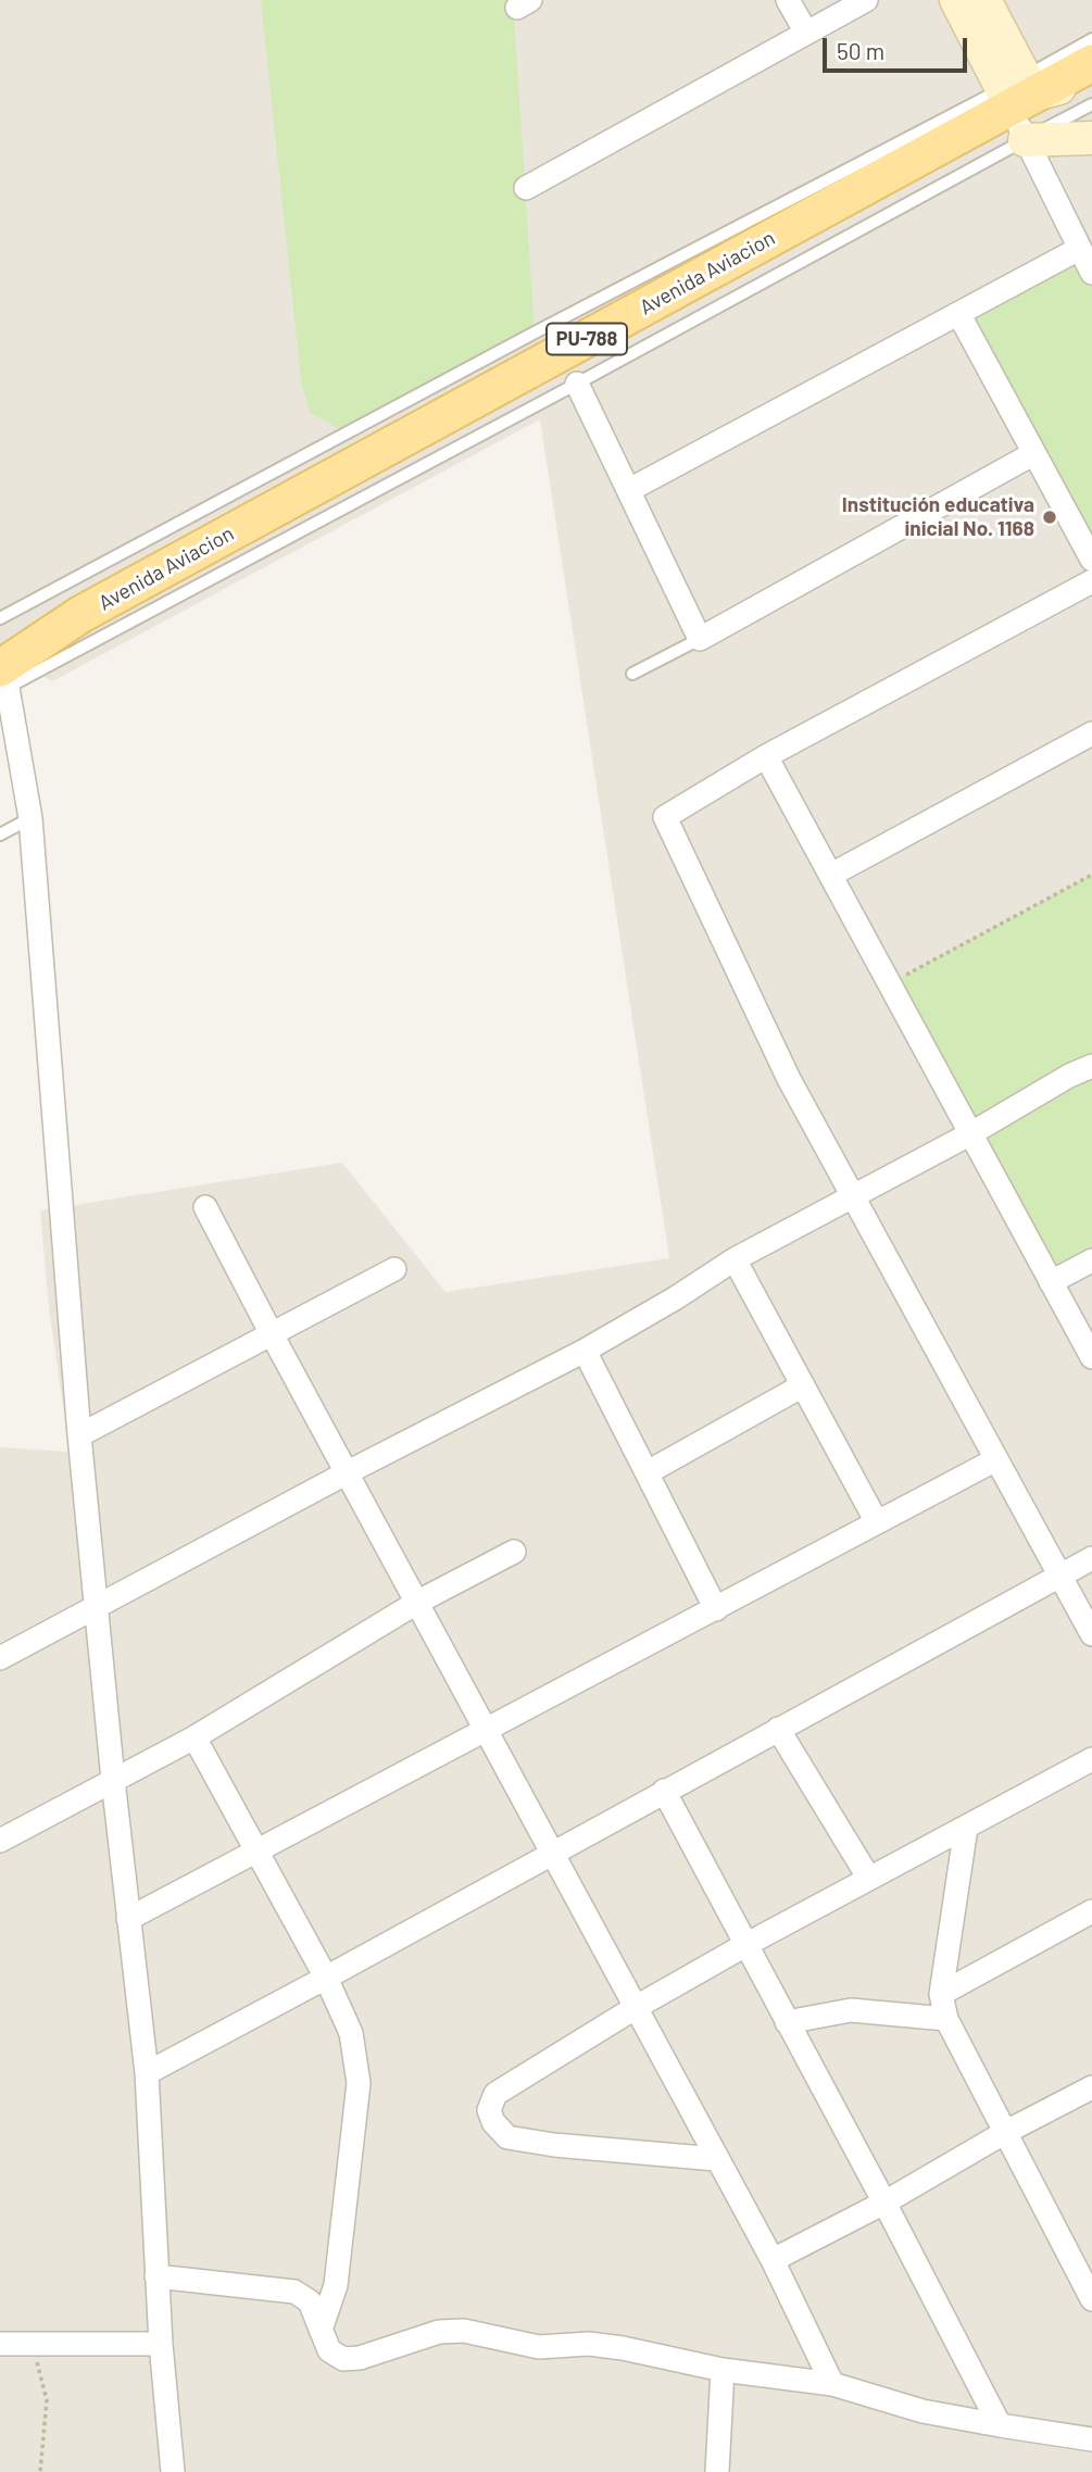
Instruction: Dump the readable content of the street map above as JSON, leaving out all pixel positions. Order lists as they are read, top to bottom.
{
  "streets": {
    "main road": ["Avenida Aviacion", "PU-788"]
  },
  "places": ["Institución educativa inicial No. 1168"],
  "scale_bar": "50 m"
}
